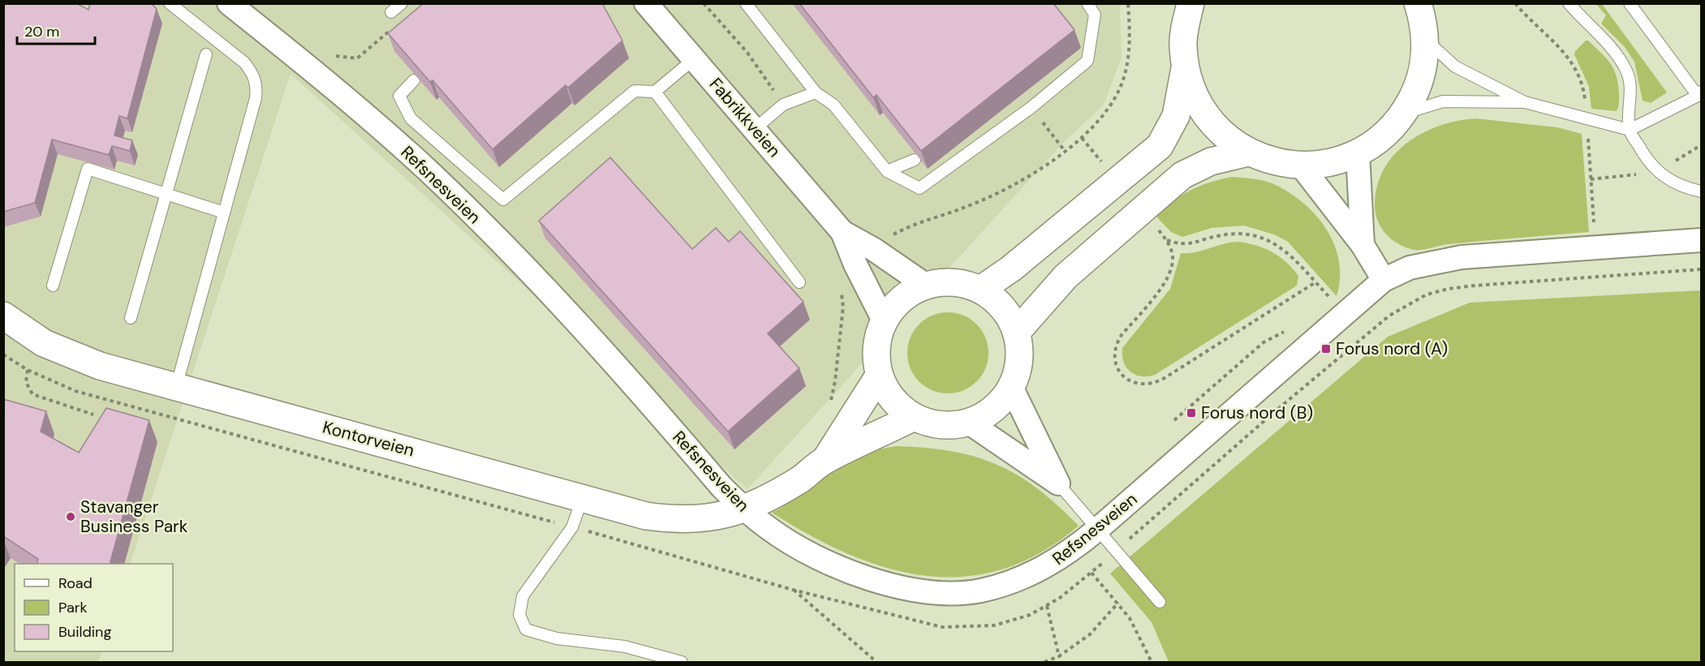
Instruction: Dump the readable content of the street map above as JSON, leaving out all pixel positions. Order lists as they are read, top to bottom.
{
  "streets": {
    "street": ["Fabrikkveien", "Refsnesveien", "Kontorveien"]
  },
  "crossings": [
    ["Refsnesveien", "Kontorveien"]
  ],
  "places": {
    "transit": ["Forus nord (A)", "Forus nord (B)"],
    "other": ["Stavanger Business Park"]
  },
  "legend": ["Road", "Park", "Building"],
  "scale_bar": "20 m"
}
